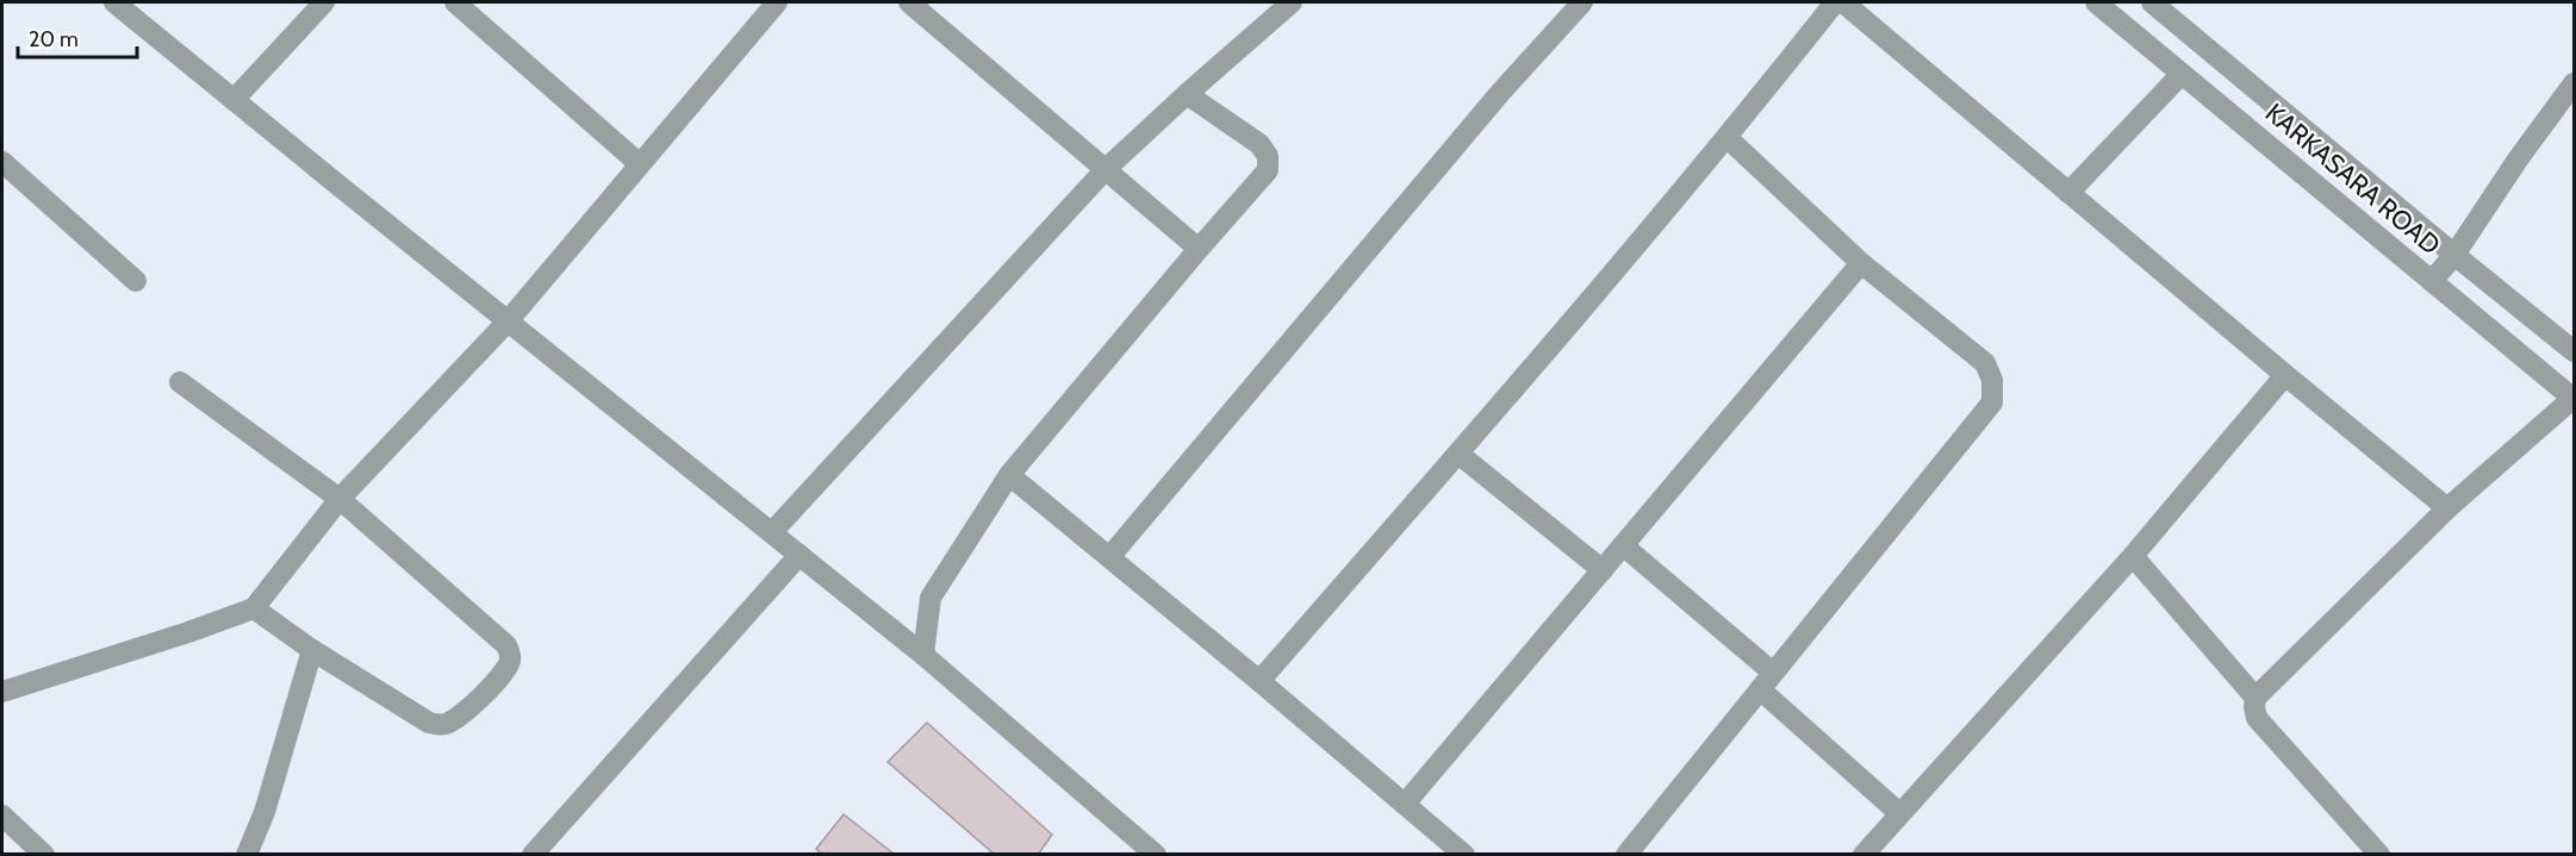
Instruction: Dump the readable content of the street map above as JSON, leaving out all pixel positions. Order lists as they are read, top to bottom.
{
  "streets": {
    "street": ["KARKASARA ROAD"]
  },
  "scale_bar": "20 m"
}
